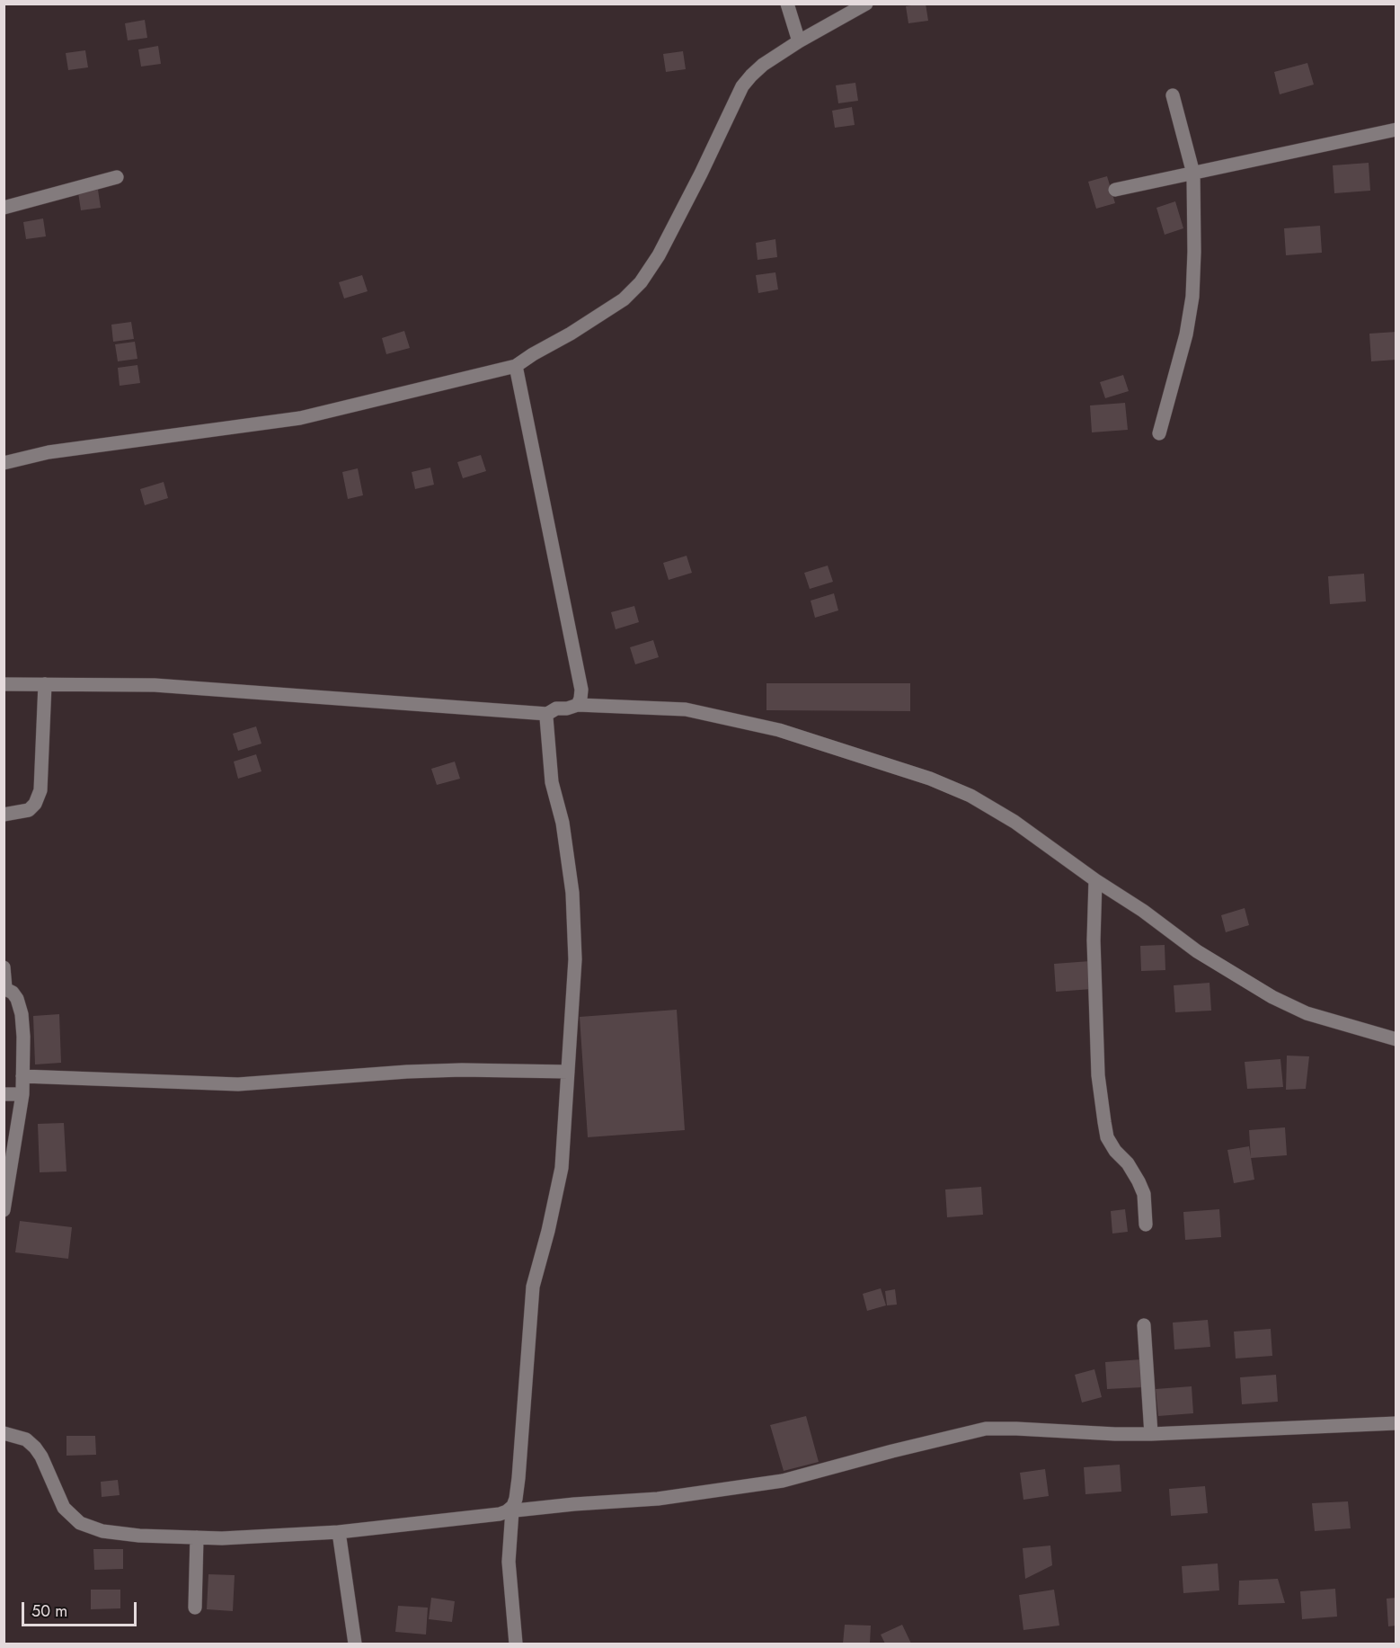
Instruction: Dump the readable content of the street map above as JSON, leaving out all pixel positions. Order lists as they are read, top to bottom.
{
  "scale_bar": "50 m"
}
